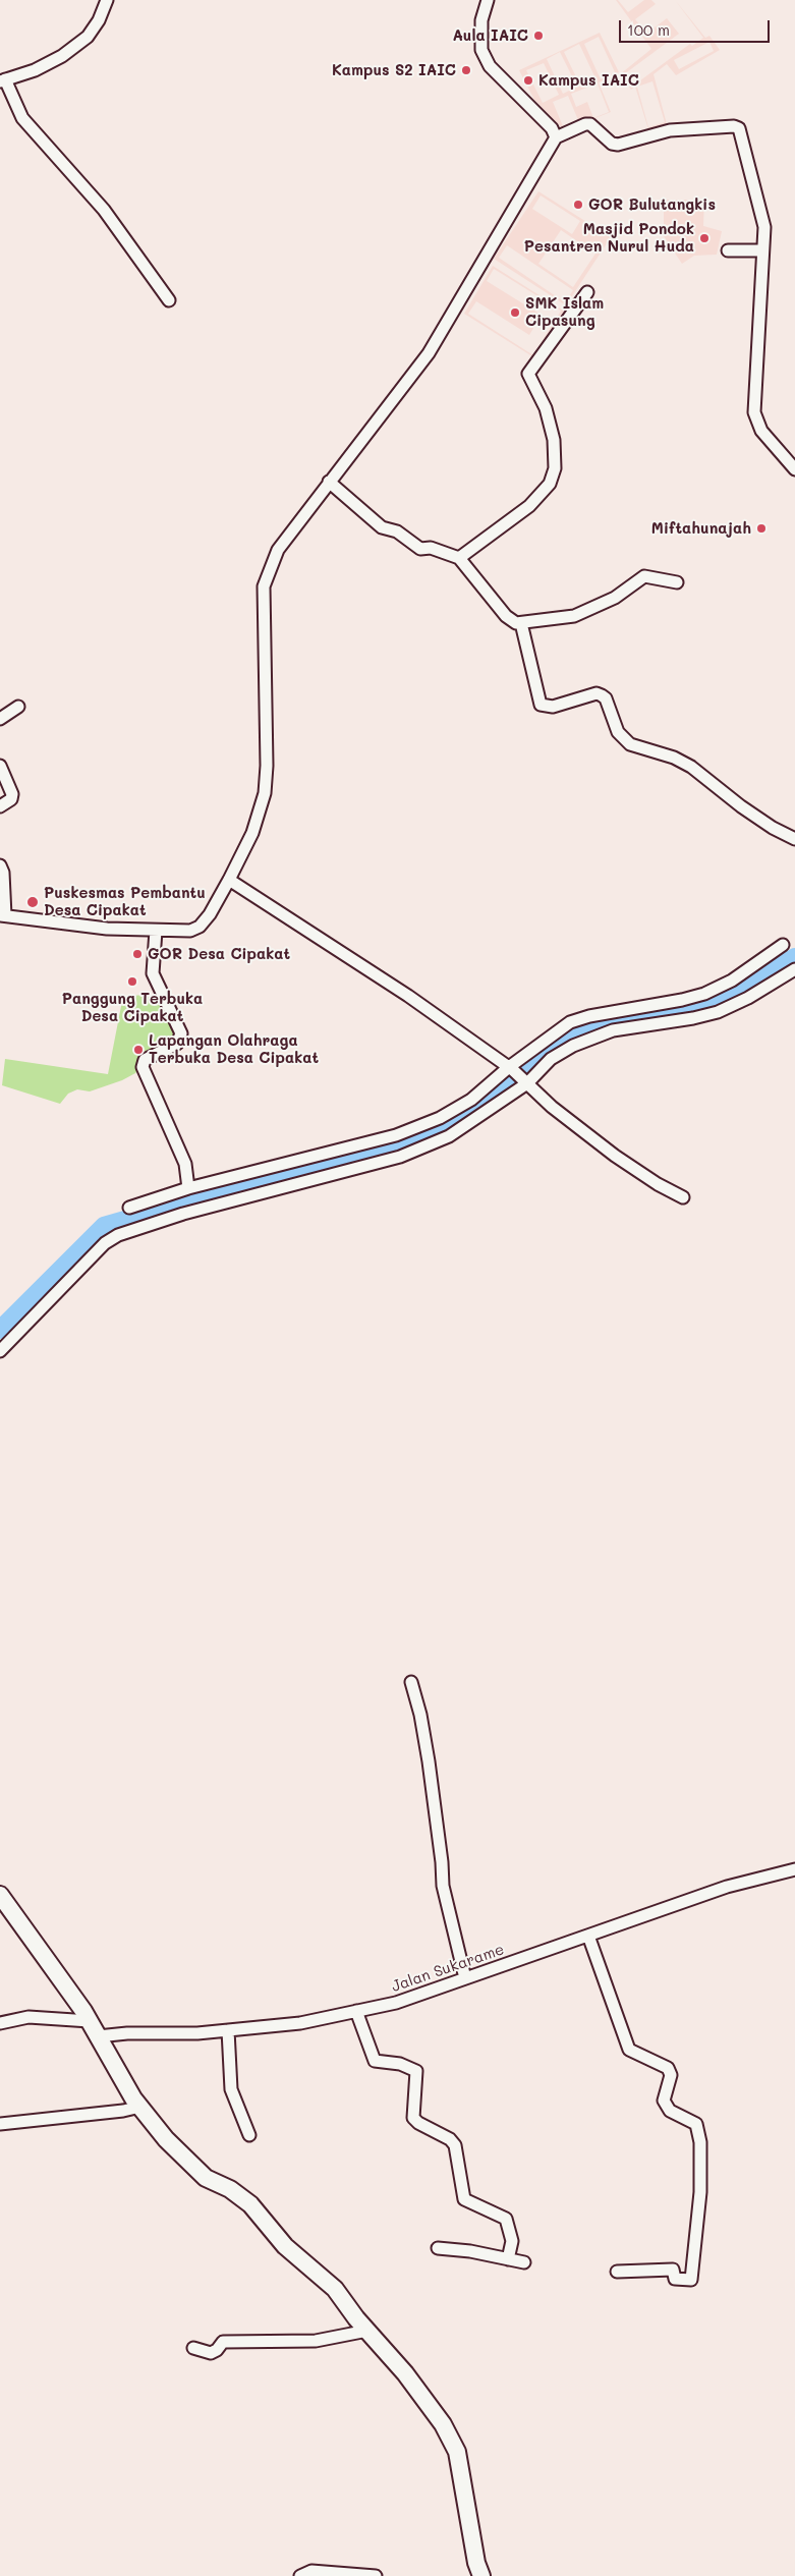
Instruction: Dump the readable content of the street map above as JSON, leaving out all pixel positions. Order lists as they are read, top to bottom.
{
  "streets": {
    "street": ["Jalan Sukarame"]
  },
  "places": [
    "Aula IAIC",
    "Kampus S2 IAIC",
    "Kampus IAIC",
    "GOR Bulutangkis",
    "Masjid Pondok Pesantren Nurul Huda",
    "SMK Islam Cipasung",
    "Miftahunajah",
    "Puskesmas Pembantu Desa Cipakat",
    "GOR Desa Cipakat",
    "Panggung Terbuka Desa Cipakat",
    "Lapangan Olahraga Terbuka Desa Cipakat"
  ],
  "scale_bar": "100 m"
}
